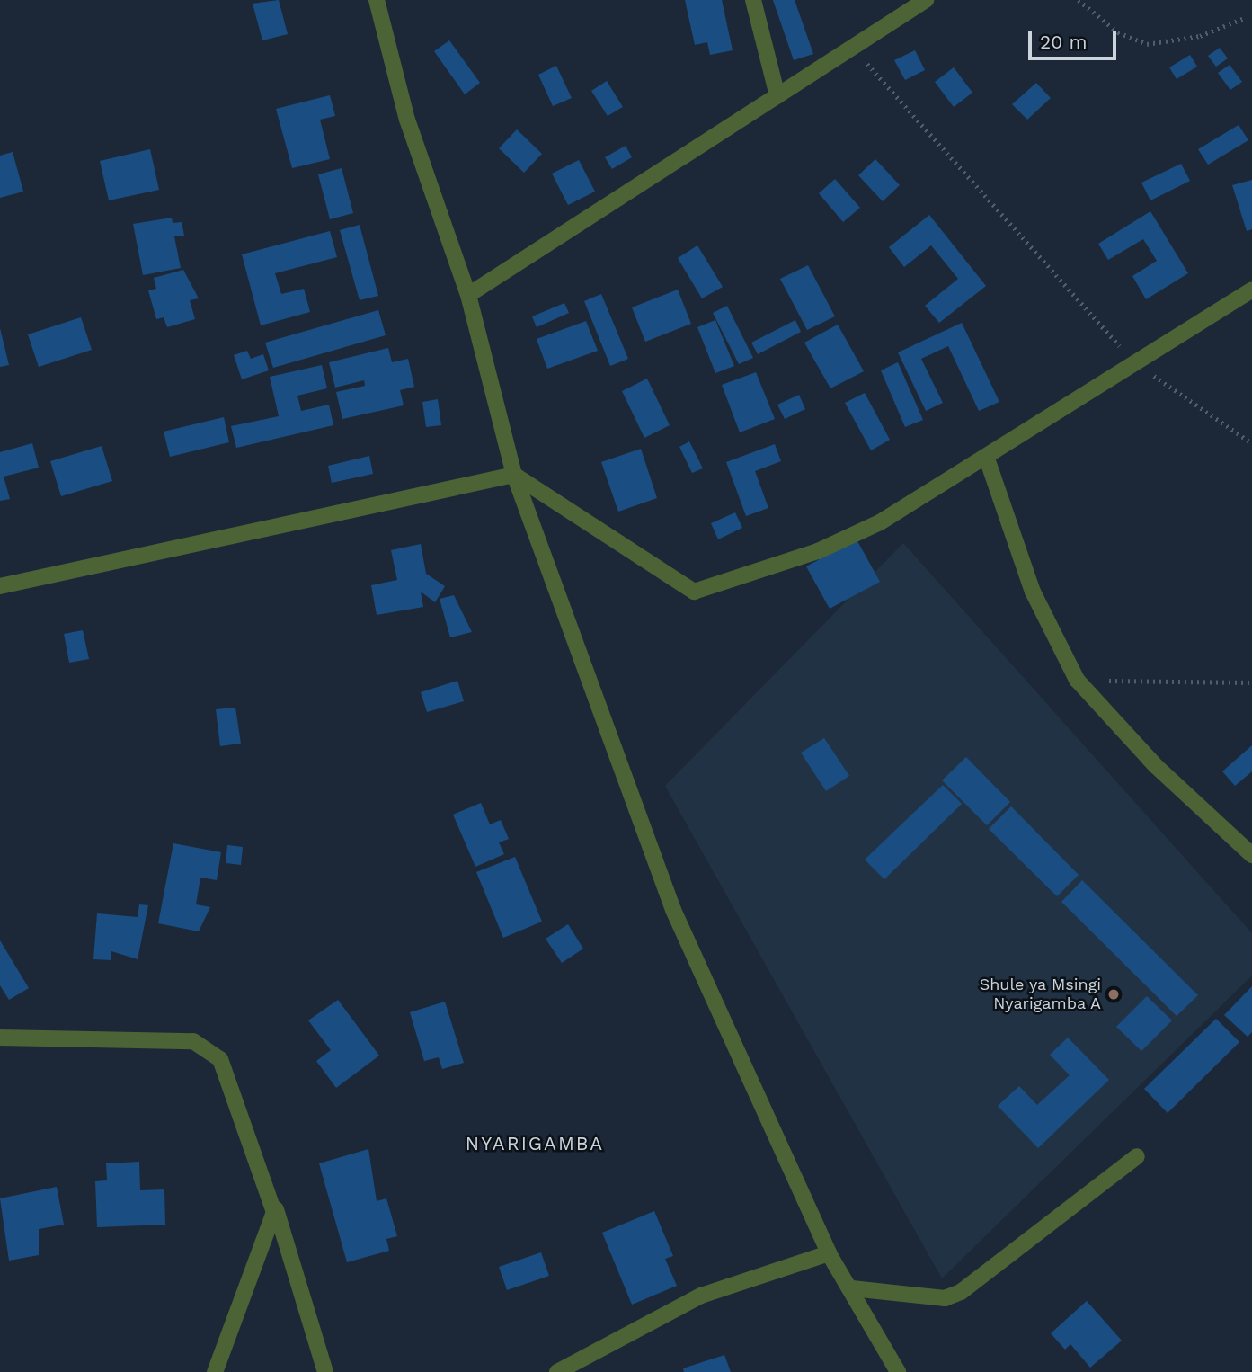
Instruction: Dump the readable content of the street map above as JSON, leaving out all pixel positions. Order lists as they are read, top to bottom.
{
  "districts": ["NYARIGAMBA"],
  "places": ["Shule ya Msingi Nyarigamba A"],
  "scale_bar": "20 m"
}
